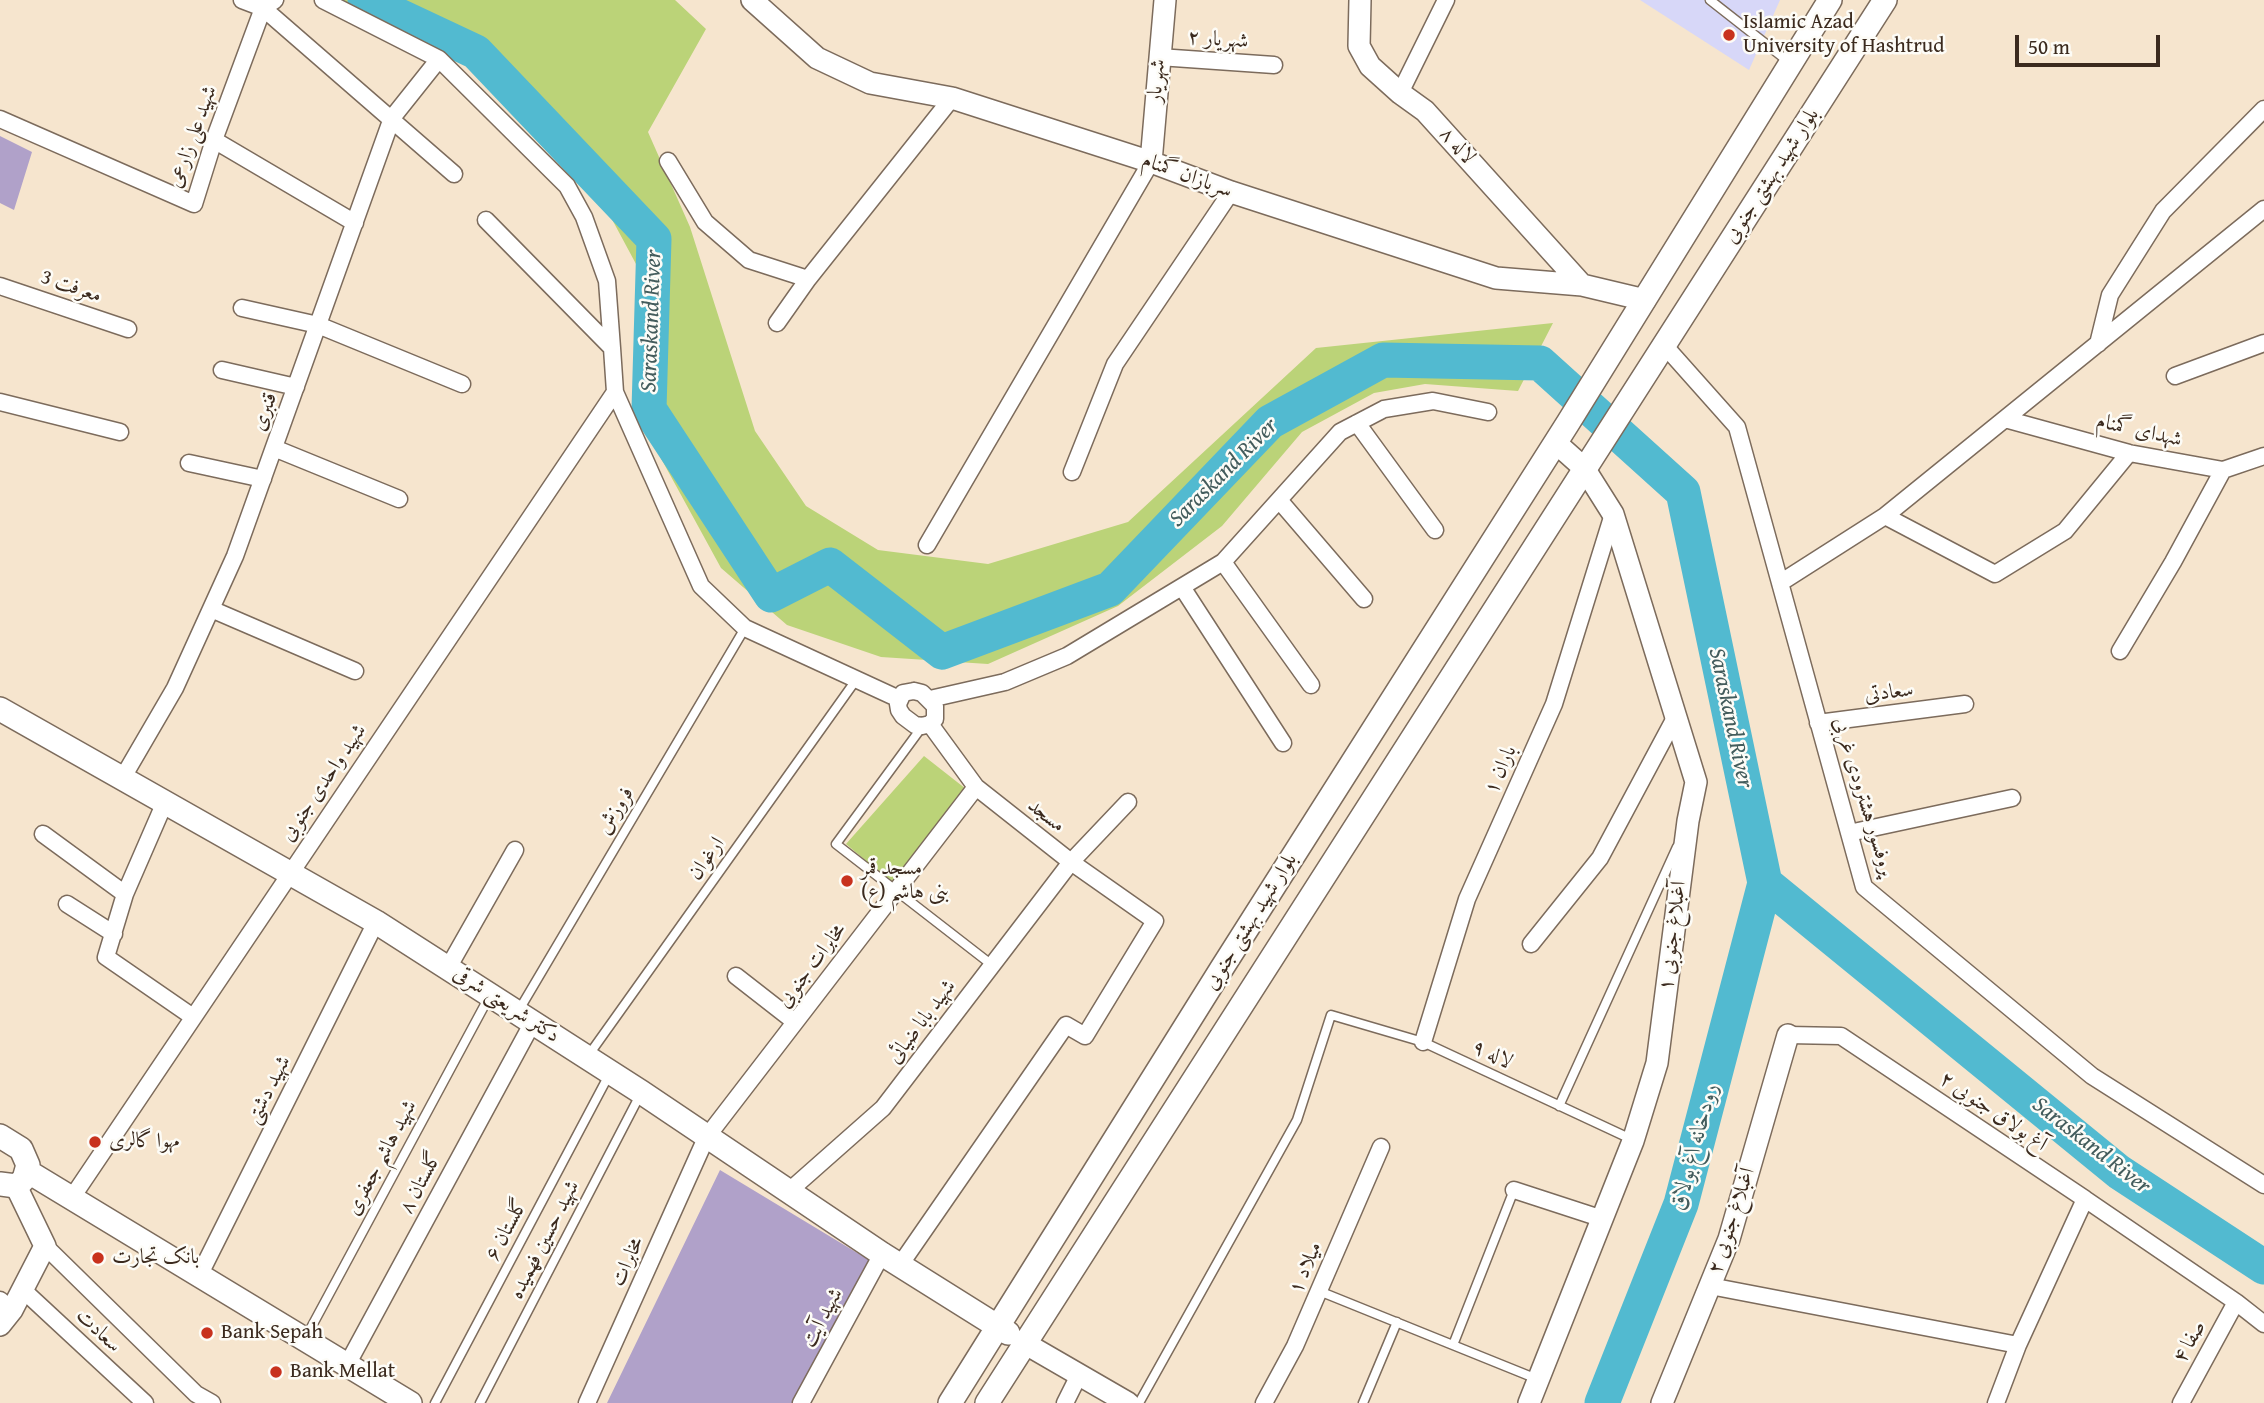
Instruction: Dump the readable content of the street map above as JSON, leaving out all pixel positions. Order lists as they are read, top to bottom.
{
  "streets": {
    "main road": ["بلوار شهید بهشتی جنوبی", "دکتر شریعتی شرقی"],
    "street": [
      "شهریار ۲",
      "شهریار",
      "شهيد علی زارعی",
      "لاله ۸",
      "سربازان گمنام",
      "معرفت 3",
      "قنبری",
      "شهدای گمنام",
      "سعادتی",
      "باران ۱",
      "شهید واحدی جنوبی",
      "پروفسور هشترودی غربی",
      "مسجد",
      "آغبلاغ جنوبی ۱",
      "مخابرات جنوبی",
      "شهيد بابا ضيائی",
      "شهید دشتی",
      "آغ بولاق جنوبی ۲",
      "گلستان ۸",
      "آغبلاغ جنوبی ۲",
      "مخابرات",
      "میلاد ۱",
      "شهید آیت",
      "سعادت",
      "صفا ۴"
    ],
    "lane": [
      "فروزش",
      "ارغوان",
      "لاله ۹",
      "شهيد هاشم جعفری",
      "گلستان ۶",
      "شهيد حسین فهمیده"
    ]
  },
  "crossings": [
    ["شهریار ۲", "شهریار"],
    ["شهریار", "سربازان گمنام"],
    ["لاله ۸", "سربازان گمنام"],
    ["سربازان گمنام", "بلوار شهید بهشتی جنوبی"],
    ["بلوار شهید بهشتی جنوبی", "پروفسور هشترودی غربی"],
    ["بلوار شهید بهشتی جنوبی", "آغبلاغ جنوبی ۱"],
    ["بلوار شهید بهشتی جنوبی", "دکتر شریعتی شرقی"],
    ["قنبری", "دکتر شریعتی شرقی"],
    ["سعادتی", "پروفسور هشترودی غربی"],
    ["باران ۱", "آغبلاغ جنوبی ۱"],
    ["باران ۱", "لاله ۹"],
    ["شهید واحدی جنوبی", "دکتر شریعتی شرقی"],
    ["فروزش", "دکتر شریعتی شرقی"],
    ["فروزش", "گلستان ۸"],
    ["مسجد", "مخابرات جنوبی"],
    ["مسجد", "شهيد بابا ضيائی"],
    ["مسجد", "شهید آیت"],
    ["ارغوان", "دکتر شریعتی شرقی"],
    ["آغبلاغ جنوبی ۱", "لاله ۹"],
    ["مخابرات جنوبی", "دکتر شریعتی شرقی"],
    ["مخابرات جنوبی", "مخابرات"],
    ["دکتر شریعتی شرقی", "شهيد بابا ضيائی"],
    ["دکتر شریعتی شرقی", "شهید دشتی"],
    ["دکتر شریعتی شرقی", "شهيد هاشم جعفری"],
    ["دکتر شریعتی شرقی", "گلستان ۸"],
    ["دکتر شریعتی شرقی", "گلستان ۶"],
    ["دکتر شریعتی شرقی", "شهيد حسین فهمیده"],
    ["دکتر شریعتی شرقی", "مخابرات"],
    ["دکتر شریعتی شرقی", "شهید آیت"],
    ["آغ بولاق جنوبی ۲", "آغبلاغ جنوبی ۲"],
    ["آغ بولاق جنوبی ۲", "صفا ۴"]
  ],
  "water": ["Saraskand River", "رودخانه آغ بولاق"],
  "places": [
    "Islamic Azad University of Hashtrud",
    "مسجد قمر بنی هاشم (ع)",
    "مهوا گالری",
    "بانک تجارت",
    "Bank Sepah",
    "Bank Mellat"
  ],
  "scale_bar": "50 m"
}
